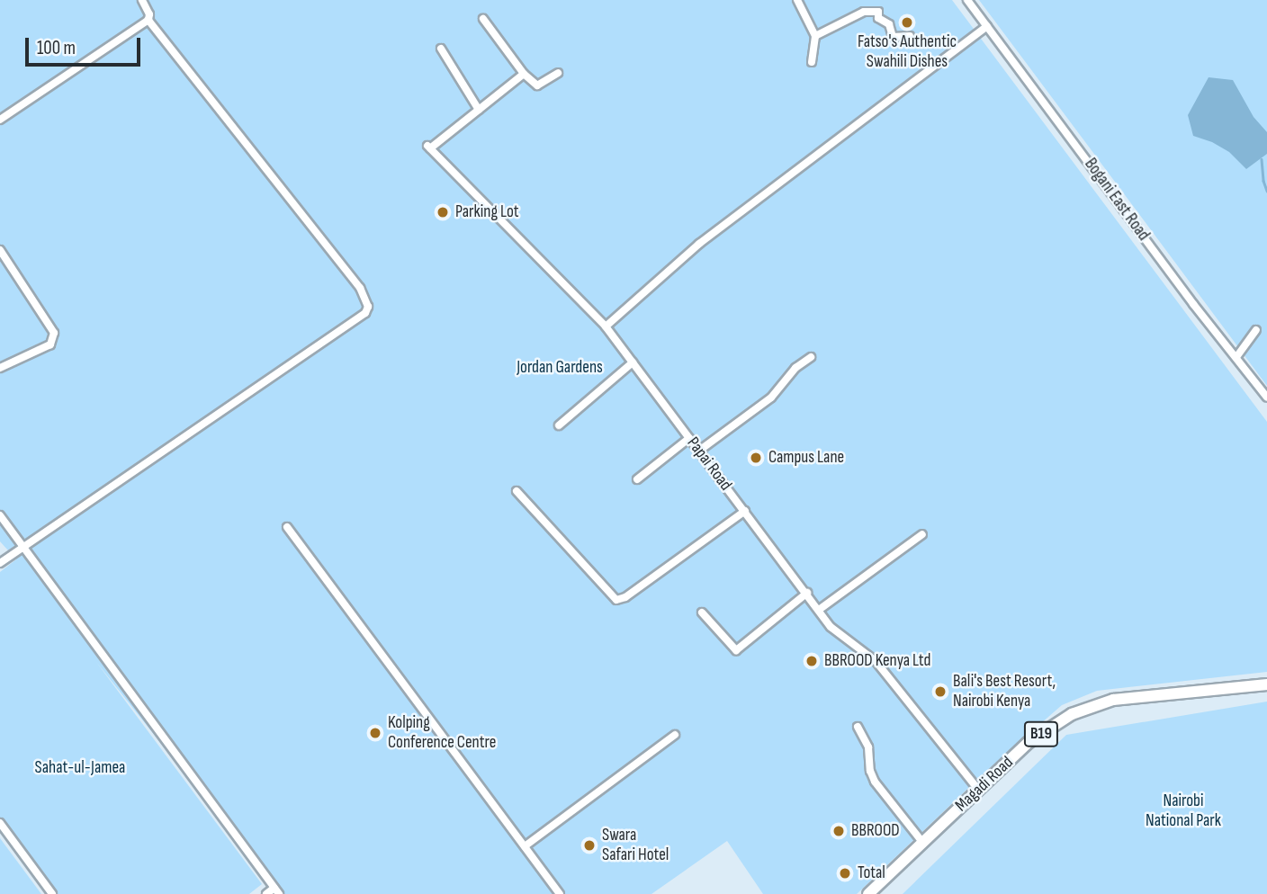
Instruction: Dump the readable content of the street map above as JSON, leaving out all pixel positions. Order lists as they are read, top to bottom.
{
  "streets": {
    "highway": ["B19", "Magadi Road"],
    "street": ["Bogani East Road", "Papai Road"]
  },
  "crossings": [
    ["Papai Road", "Magadi Road"]
  ],
  "parks": ["Jordan Gardens", "Sahat-ul-Jamea", "Nairobi National Park"],
  "places": [
    "Fatso's Authentic Swahili Dishes",
    "Parking Lot",
    "Campus Lane",
    "BBROOD Kenya Ltd",
    "Bali's Best Resort, Nairobi Kenya",
    "Kolping Conference Centre",
    "BBROOD",
    "Swara Safari Hotel",
    "Total"
  ],
  "scale_bar": "100 m"
}
